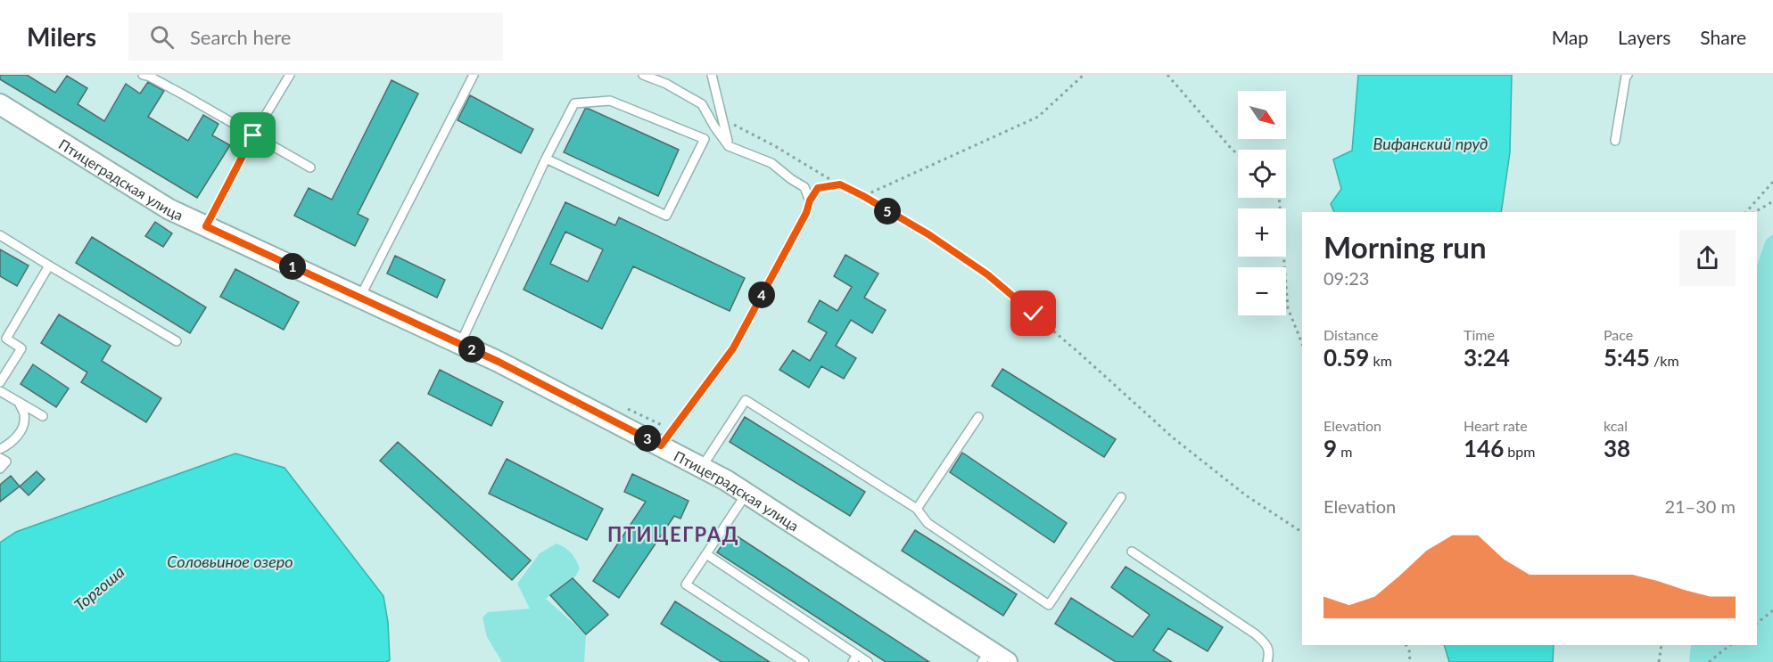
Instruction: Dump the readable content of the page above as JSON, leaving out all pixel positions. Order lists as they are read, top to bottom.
{
  "streets": {
    "street": ["Птицеградская улица"]
  },
  "districts": ["ПТИЦЕГРАД"],
  "water": ["Вифанский пруд", "Соловьиное озеро", "Торгоша"],
  "north": "bottom right",
  "page": {
    "header": "Milers",
    "search": "Search here",
    "nav": ["Map", "Layers", "Share"],
    "map_buttons": ["+", "−"],
    "pins": [
      "5",
      "1",
      "4",
      "2",
      "3"
    ],
    "heading": ["Morning run", "09:23"],
    "stats": [
      ["Distance", "0.59 km"],
      ["Time", "3:24"],
      ["Pace", "5:45 /km"],
      ["Elevation", "9 m"],
      ["Heart rate", "146 bpm"],
      ["kcal", "38"]
    ],
    "chart": ["Elevation", "21–30 m"]
  }
}
